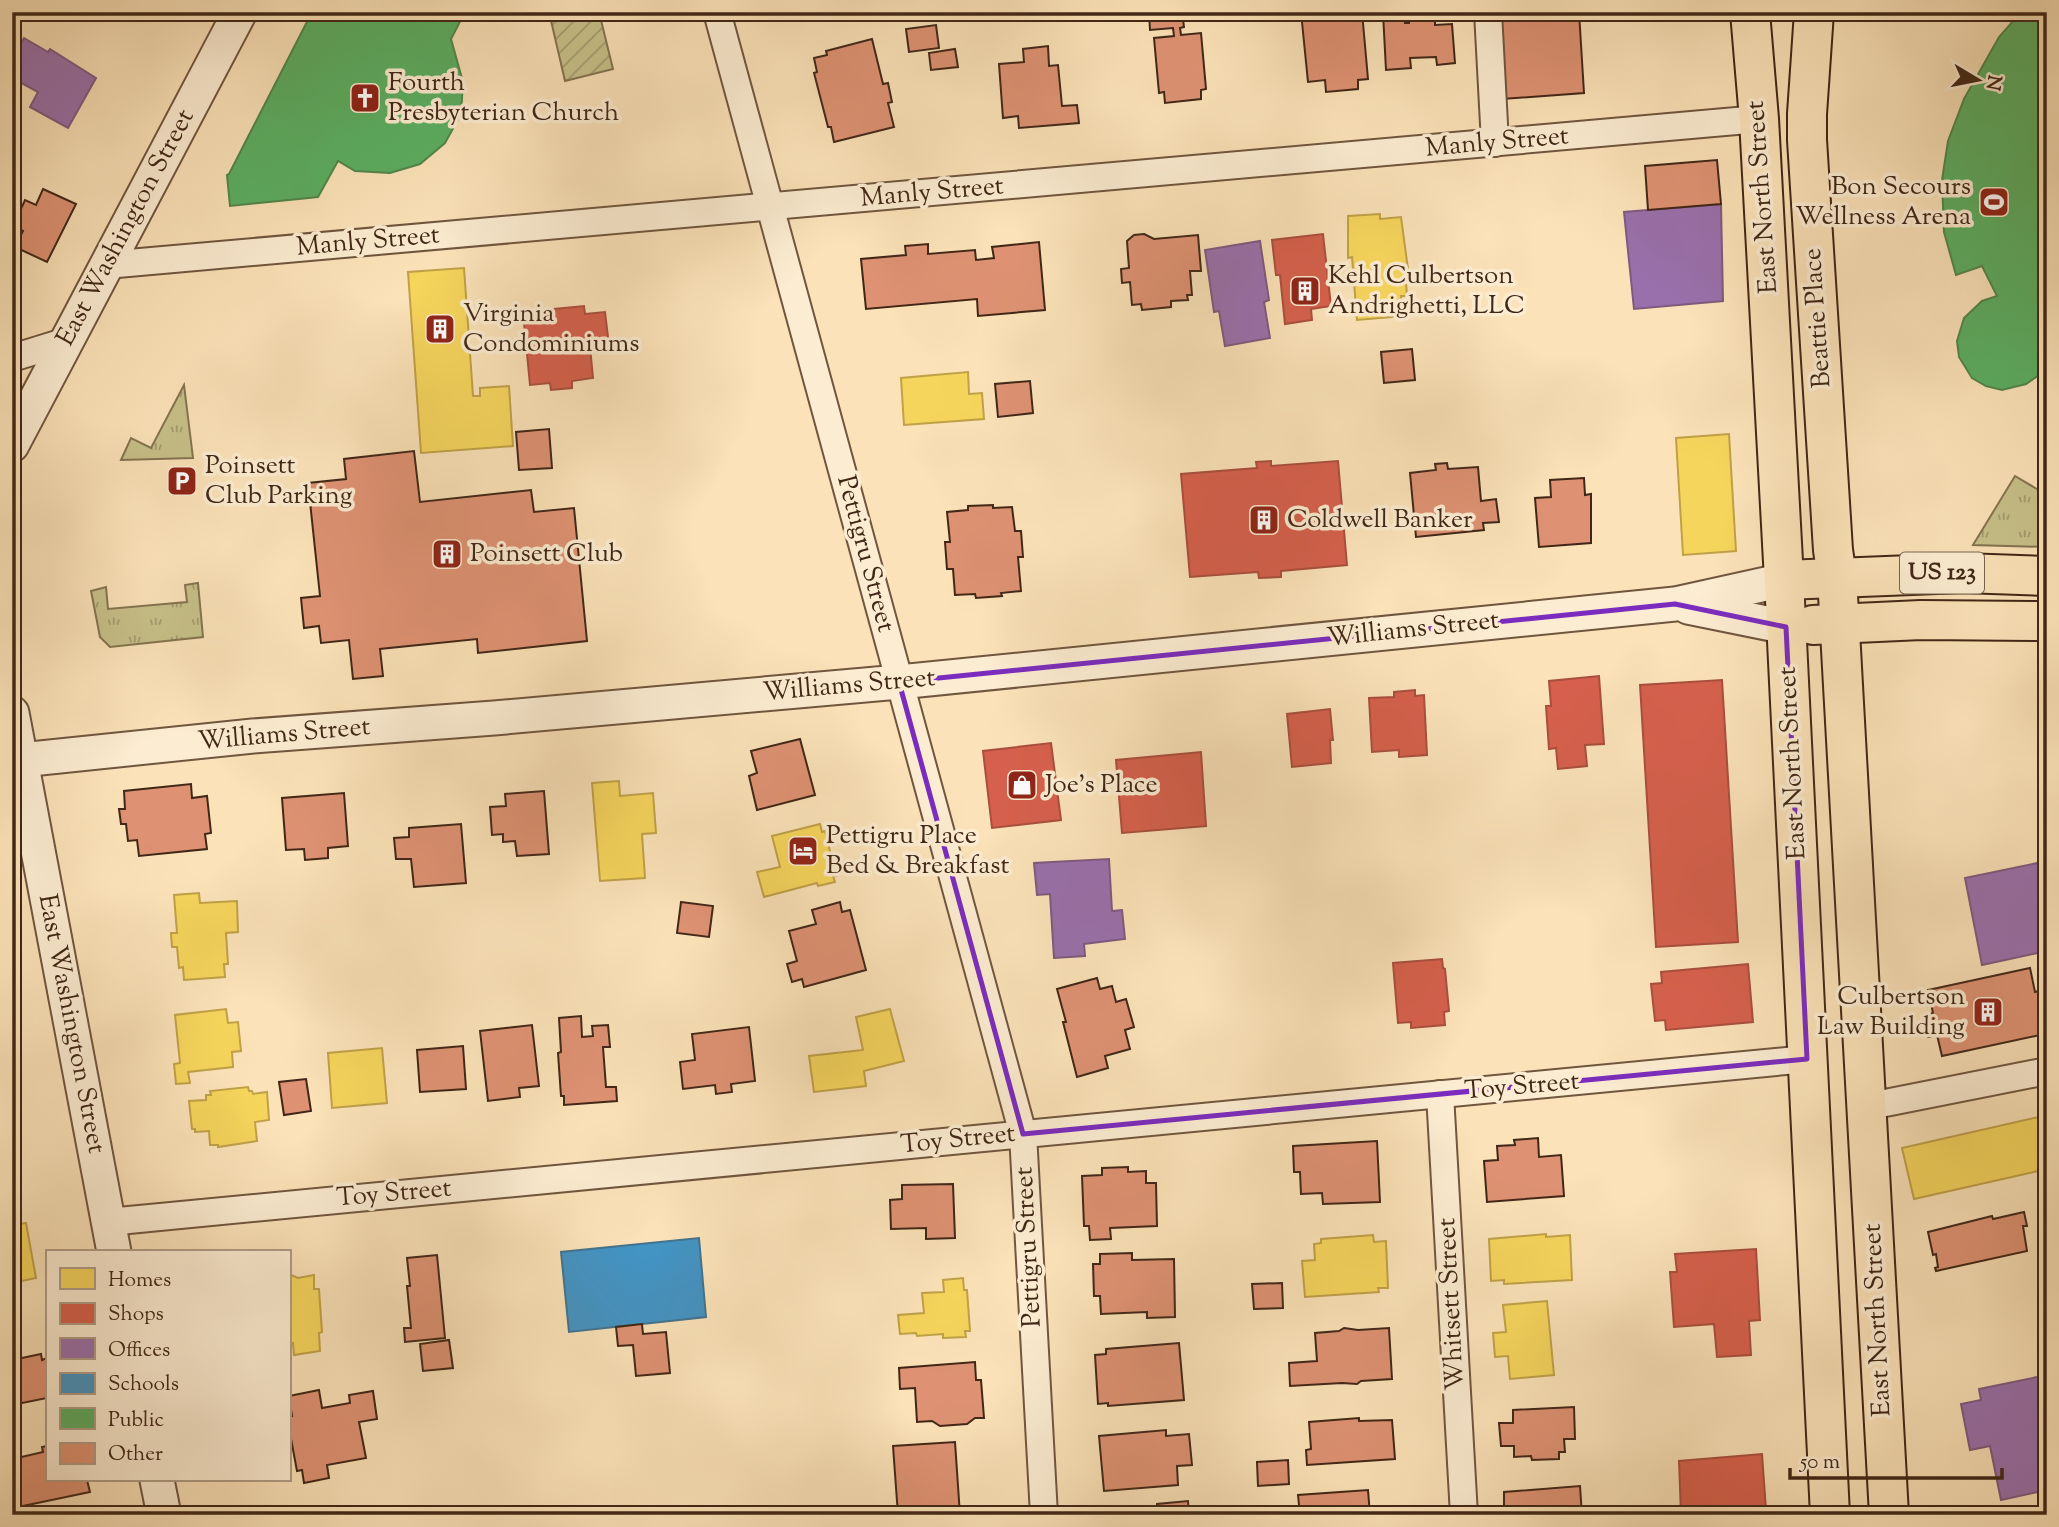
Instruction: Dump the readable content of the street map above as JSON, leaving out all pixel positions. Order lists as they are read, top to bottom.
{
  "streets": {
    "main road": ["East North Street", "Beattie Place", "US 123"],
    "street": [
      "Manly Street",
      "East Washington Street",
      "Pettigru Street",
      "Williams Street",
      "Toy Street",
      "Whitsett Street"
    ]
  },
  "crossings": [
    ["Manly Street", "East North Street"],
    ["Manly Street", "East Washington Street"],
    ["Manly Street", "Pettigru Street"],
    ["East North Street", "Beattie Place"],
    ["East North Street", "US 123"],
    ["East North Street", "Williams Street"],
    ["East North Street", "Toy Street"],
    ["East Washington Street", "Williams Street"],
    ["East Washington Street", "Toy Street"],
    ["Beattie Place", "US 123"],
    ["Pettigru Street", "Williams Street"],
    ["Pettigru Street", "Toy Street"],
    ["US 123", "Williams Street"],
    ["Toy Street", "Whitsett Street"]
  ],
  "places": {
    "church": ["Fourth Presbyterian Church"],
    "sports": ["Bon Secours Wellness Arena"],
    "building": [
      "Kehl Culbertson Andrighetti, LLC",
      "Virginia Condominiums",
      "Coldwell Banker",
      "Poinsett Club",
      "Culbertson Law Building"
    ],
    "parking": ["Poinsett Club Parking"],
    "shop": ["Joe's Place"],
    "hotel": ["Pettigru Place Bed & Breakfast"]
  },
  "legend": [
    "Homes",
    "Shops",
    "Offices",
    "Schools",
    "Public",
    "Other"
  ],
  "scale_bar": "50 m",
  "north": "right"
}
